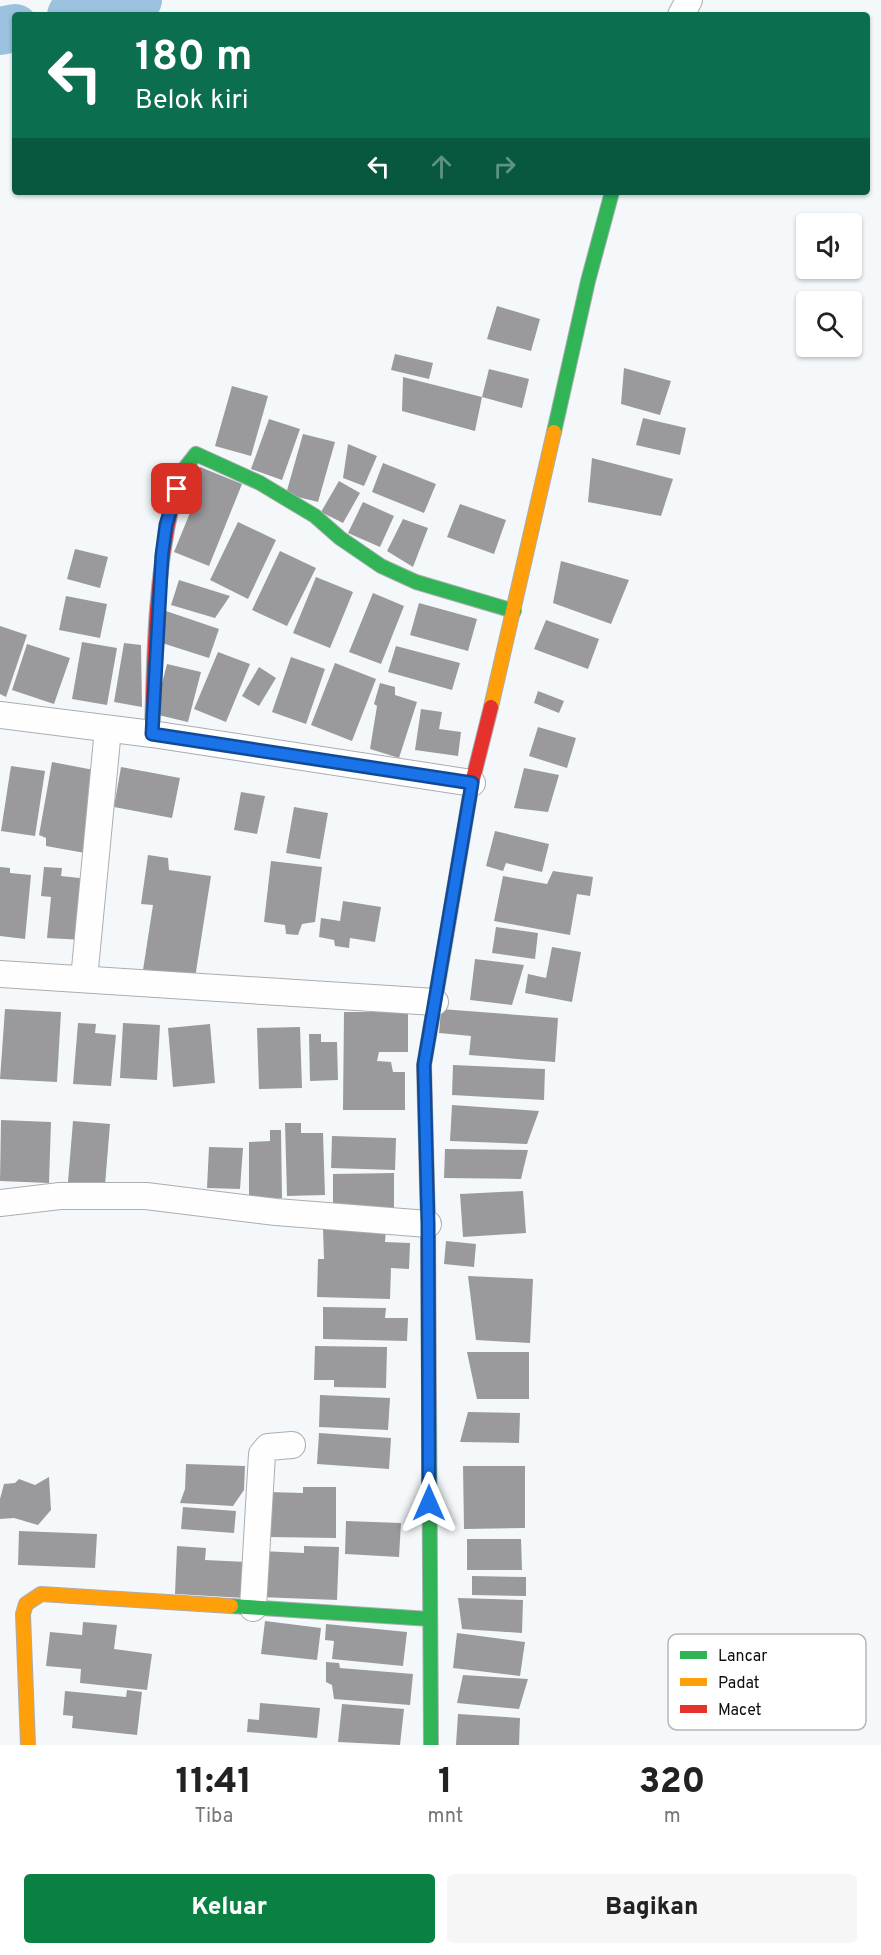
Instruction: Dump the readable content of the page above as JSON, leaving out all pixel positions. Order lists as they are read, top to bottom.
{
  "legend": ["Lancar", "Padat", "Macet"],
  "page": {
    "turn": ["180 m", "Belok kiri"],
    "eta": [
      "11:41",
      "Tiba",
      "1",
      "mnt",
      "320",
      "m"
    ],
    "buttons": ["Keluar", "Bagikan"]
  }
}
